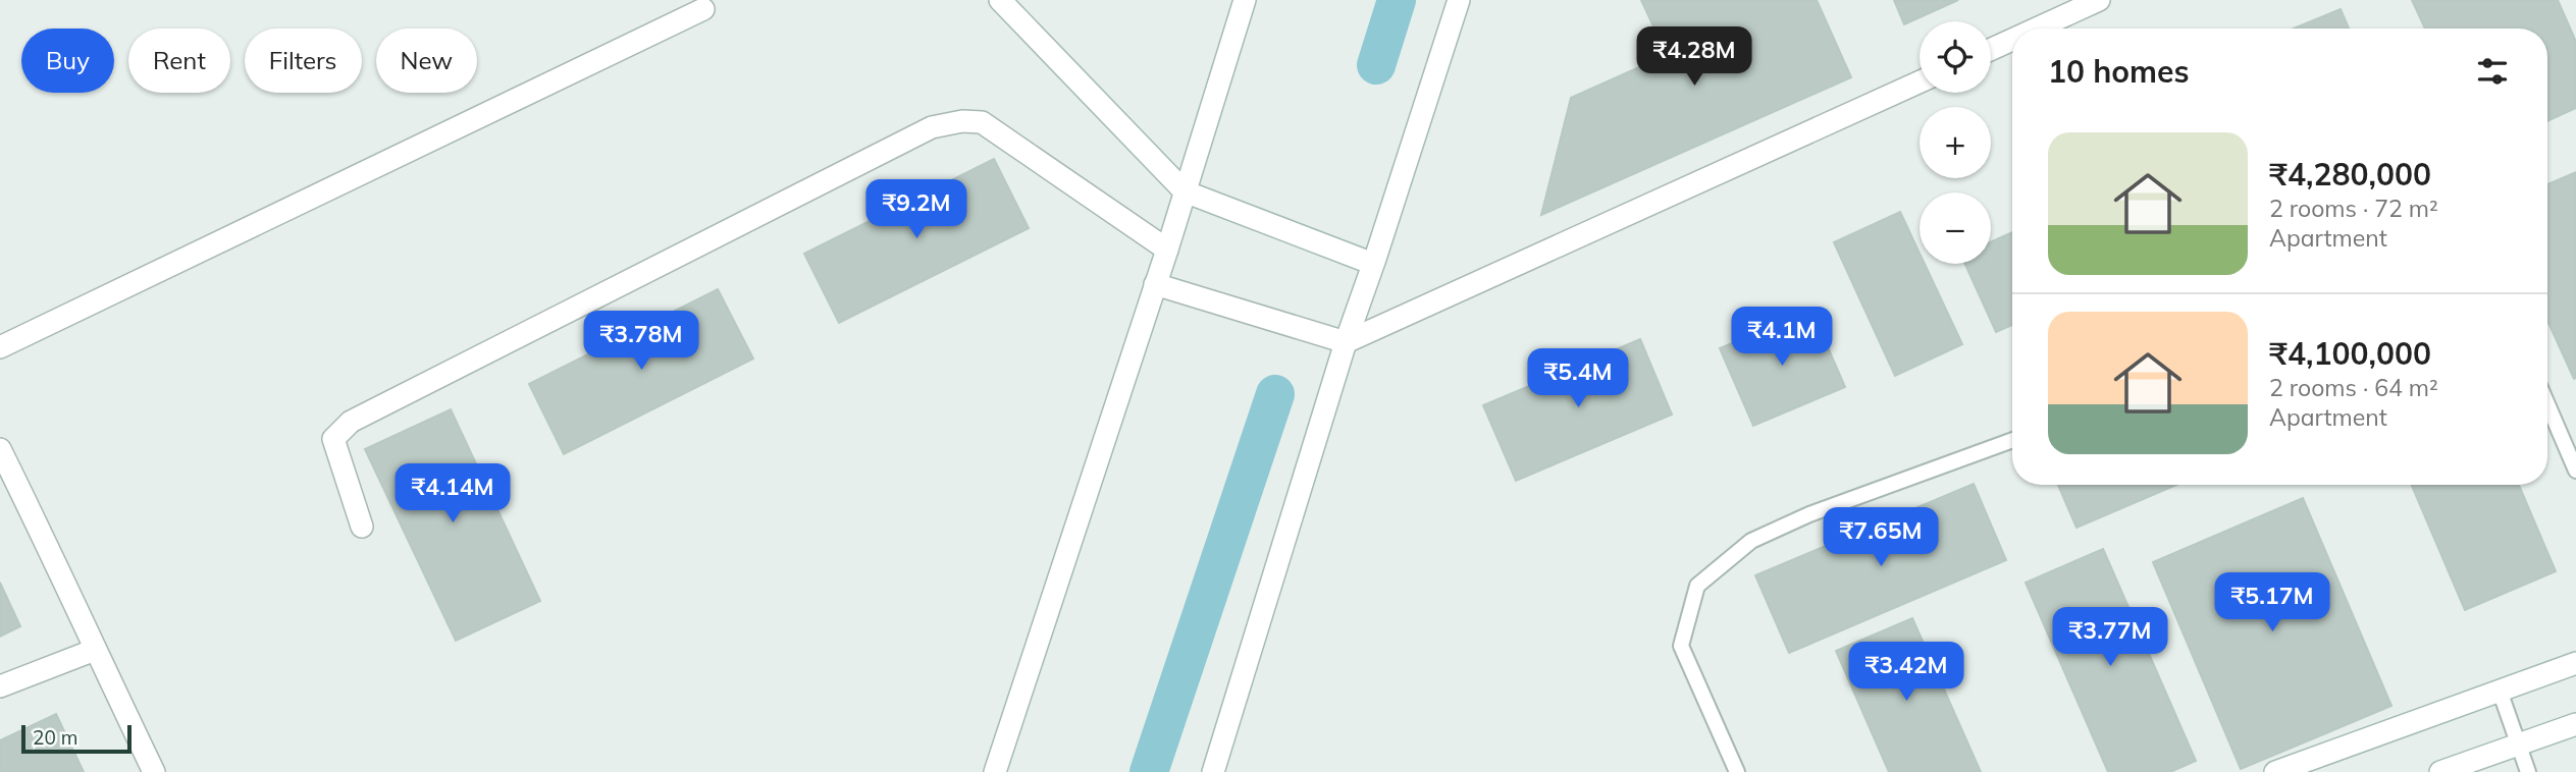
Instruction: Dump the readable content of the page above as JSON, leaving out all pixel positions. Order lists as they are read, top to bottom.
{
  "scale_bar": "20 m",
  "page": {
    "map_buttons": ["+", "−"],
    "price": [
      "₹4.28M",
      "₹9.2M",
      "₹4.1M",
      "₹3.78M",
      "₹5.4M",
      "₹4.14M",
      "₹7.65M",
      "₹5.17M",
      "₹3.77M",
      "₹3.42M"
    ],
    "chip": [
      "Buy",
      "Rent",
      "Filters",
      "New"
    ],
    "heading": "10 homes",
    "list": [
      {
        "name": "₹4,280,000",
        "note": "2 rooms · 72 m² · Apartment"
      },
      {
        "name": "₹4,100,000",
        "note": "2 rooms · 64 m² · Apartment"
      }
    ],
    "scale": "20 m"
  }
}
